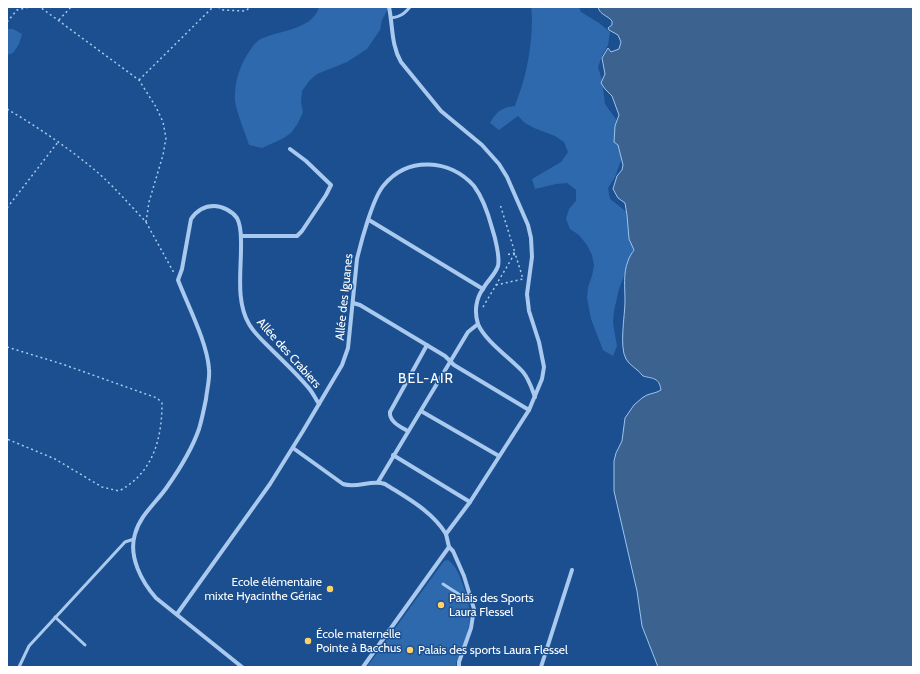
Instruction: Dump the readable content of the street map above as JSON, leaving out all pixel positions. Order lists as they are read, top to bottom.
{
  "streets": {
    "street": ["Allée des Iguanes", "Allée des Crabiers"]
  },
  "crossings": [
    ["Allée des Iguanes", "Allée des Crabiers"]
  ],
  "districts": ["BEL-AIR"],
  "places": [
    "Ecole élémentaire mixte Hyacinthe Gériac",
    "Palais des Sports Laura Flessel",
    "École maternelle Pointe à Bacchus",
    "Palais des sports Laura Flessel"
  ]
}
